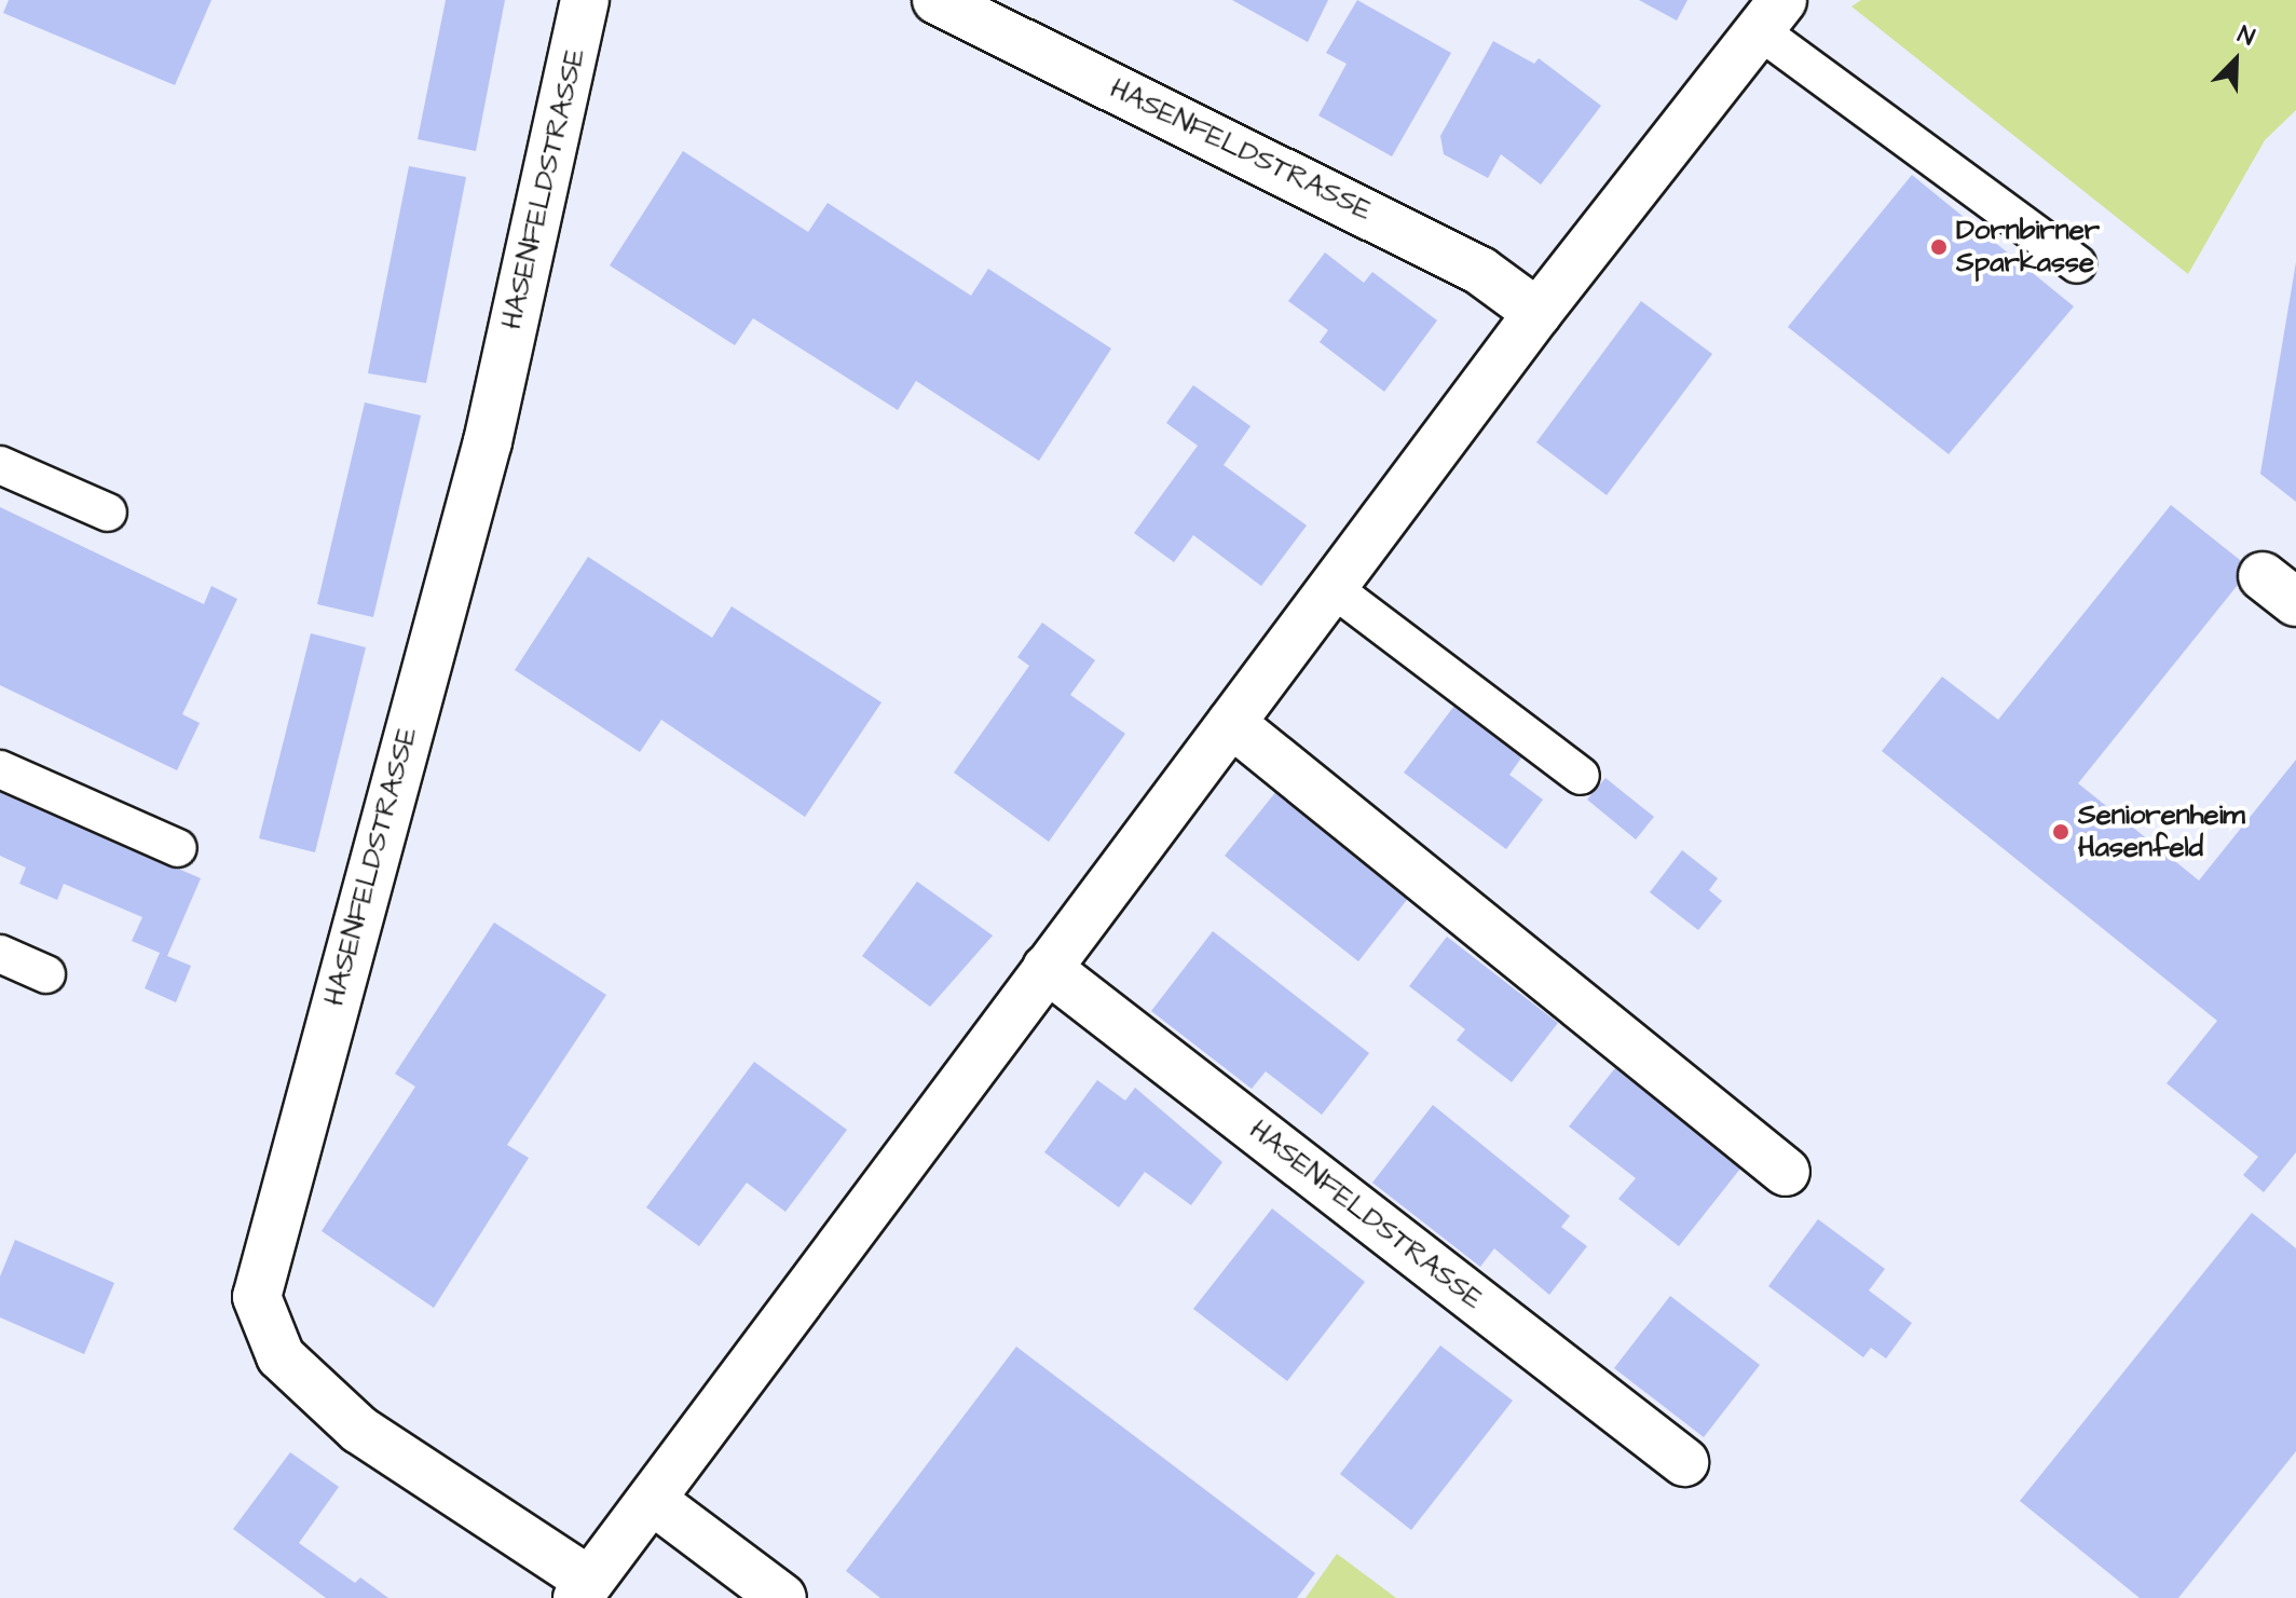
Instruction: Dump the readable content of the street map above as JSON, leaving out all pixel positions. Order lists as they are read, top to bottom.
{
  "streets": {
    "street": ["HASENFELDSTRASSE"]
  },
  "places": ["Dornbirner Sparkasse", "Seniorenheim Hasenfeld"],
  "north": "top right"
}
